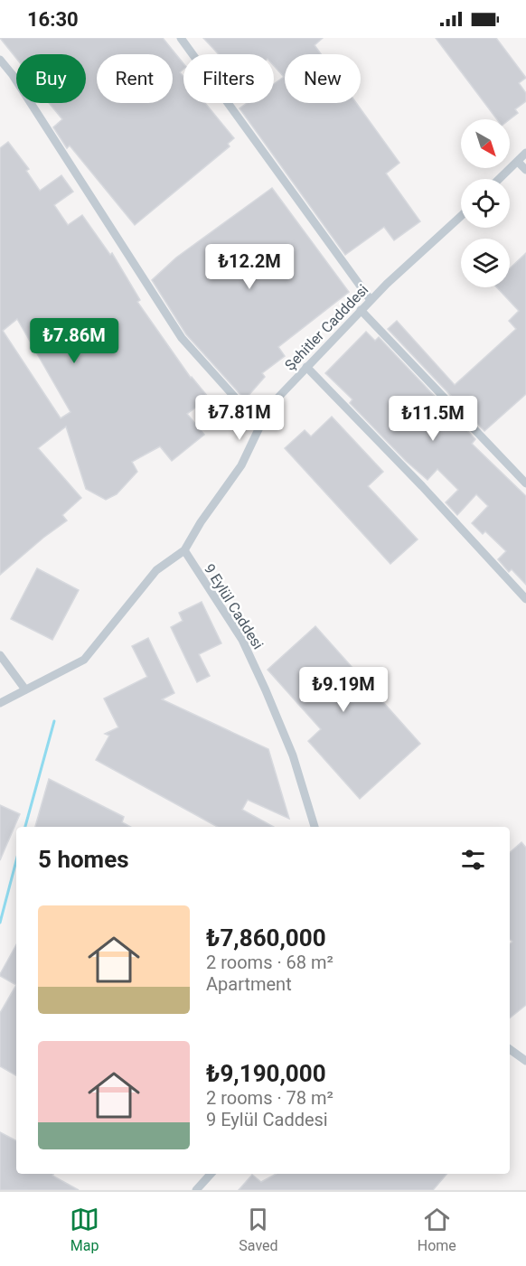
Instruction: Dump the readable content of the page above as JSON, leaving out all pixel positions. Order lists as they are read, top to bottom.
{
  "streets": {
    "street": ["Şehitler Cadddesi", "9 Eylül Caddesi"]
  },
  "crossings": [
    ["Şehitler Cadddesi", "9 Eylül Caddesi"]
  ],
  "north": "bottom right",
  "page": {
    "status": "16:30",
    "chip": [
      "Buy",
      "Rent",
      "Filters",
      "New"
    ],
    "price": [
      "₺12.2M",
      "₺7.86M",
      "₺7.81M",
      "₺11.5M",
      "₺9.19M"
    ],
    "heading": "5 homes",
    "list": [
      {
        "name": "₺7,860,000",
        "note": "2 rooms · 68 m² · Apartment"
      },
      {
        "name": "₺9,190,000",
        "note": "2 rooms · 78 m² · 9 Eylül Caddesi"
      }
    ],
    "tabs": ["Map", "Saved", "Home"]
  }
}
